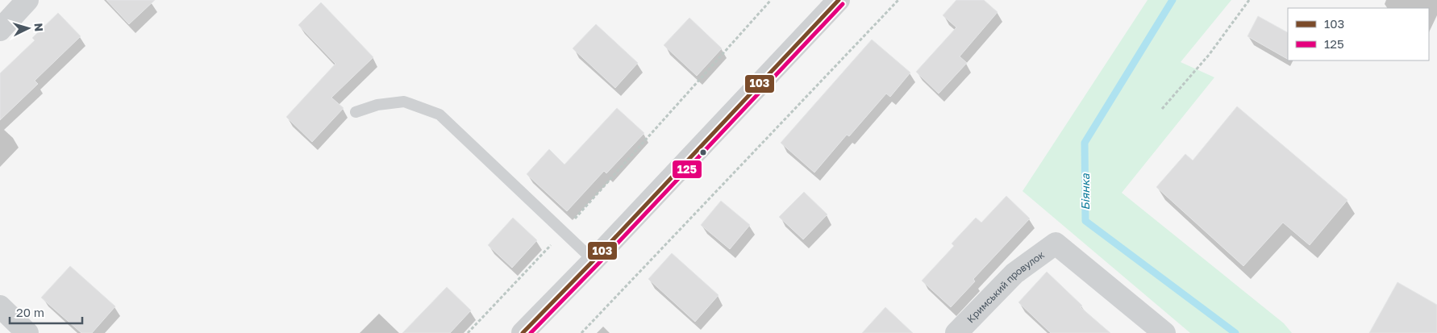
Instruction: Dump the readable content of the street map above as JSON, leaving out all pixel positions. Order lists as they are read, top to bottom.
{
  "streets": {
    "street": ["Кримський провулок"]
  },
  "water": ["Біянка"],
  "lines": ["transit line 103", "transit line 125"],
  "legend": ["103", "125"],
  "scale_bar": "20 m",
  "north": "right"
}
